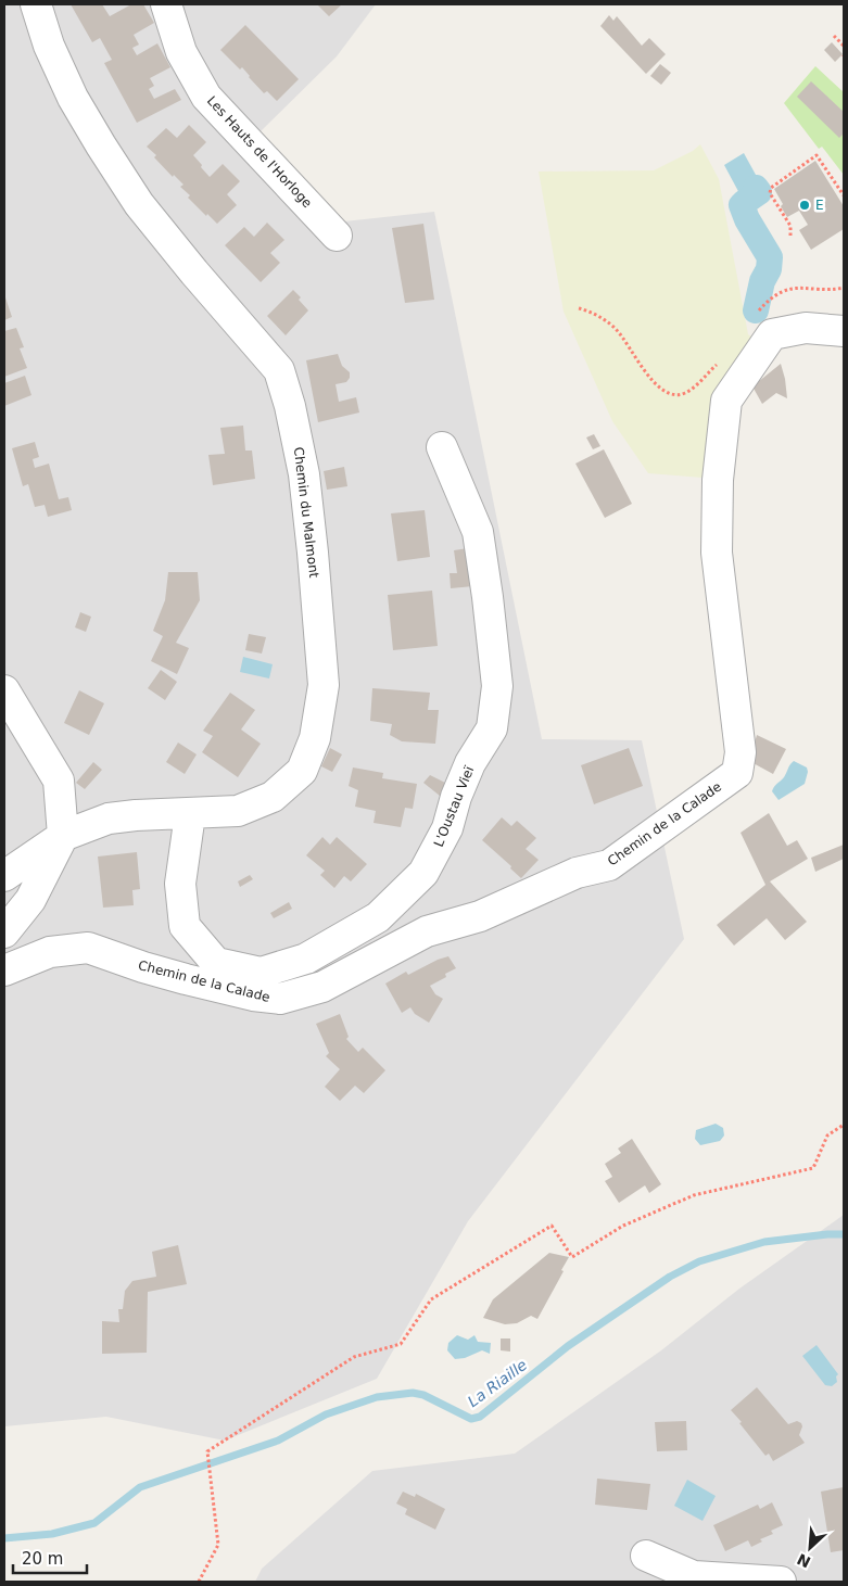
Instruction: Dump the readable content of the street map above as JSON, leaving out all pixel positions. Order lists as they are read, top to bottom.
{
  "streets": {
    "street": [
      "Les Hauts de l'Horloge",
      "Chemin du Malmont",
      "L'Oustau Vieï",
      "Chemin de la Calade"
    ]
  },
  "crossings": [
    ["Chemin du Malmont", "L'Oustau Vieï"]
  ],
  "water": ["La Riaille"],
  "places": ["E"],
  "scale_bar": "20 m",
  "north": "bottom left"
}
